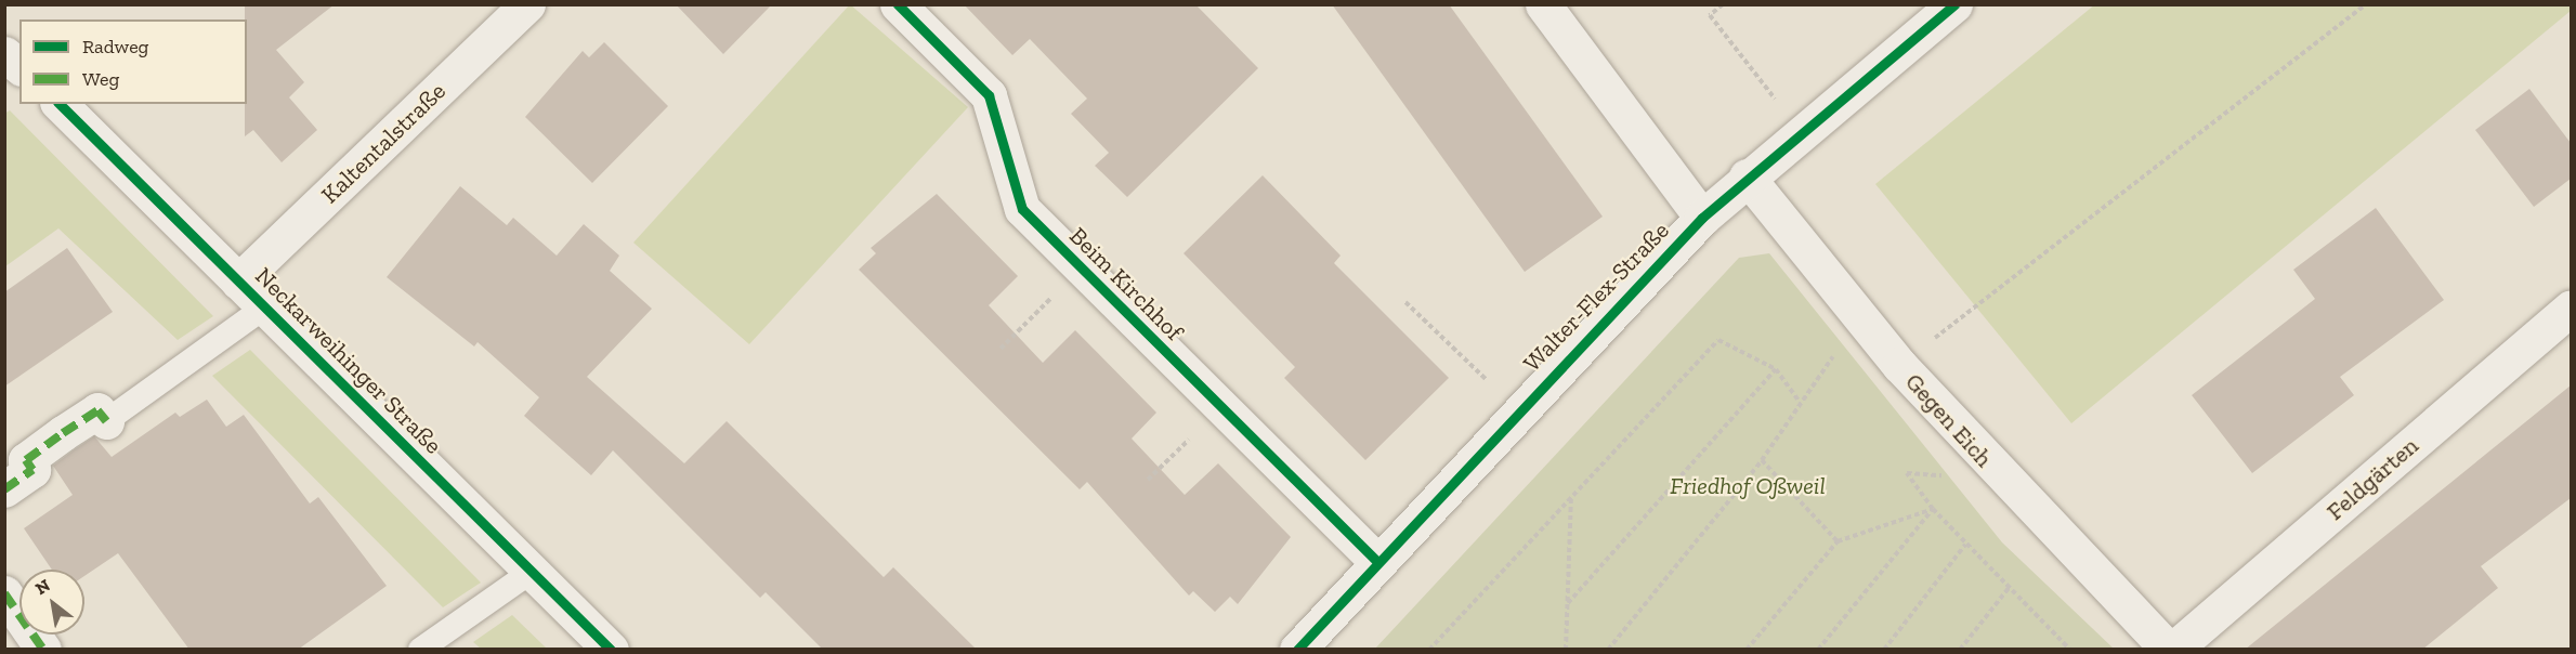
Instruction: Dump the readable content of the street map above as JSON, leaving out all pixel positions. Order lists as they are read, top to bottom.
{
  "streets": {
    "street": [
      "Kaltentalstraße",
      "Beim Kirchhof",
      "Walter-Flex-Straße",
      "Neckarweihinger Straße",
      "Gegen Eich",
      "Feldgärten"
    ]
  },
  "crossings": [
    ["Kaltentalstraße", "Neckarweihinger Straße"],
    ["Beim Kirchhof", "Walter-Flex-Straße"],
    ["Walter-Flex-Straße", "Gegen Eich"],
    ["Gegen Eich", "Feldgärten"]
  ],
  "parks": ["Friedhof Oßweil"],
  "legend": ["Radweg", "Weg"],
  "north": "top left"
}
